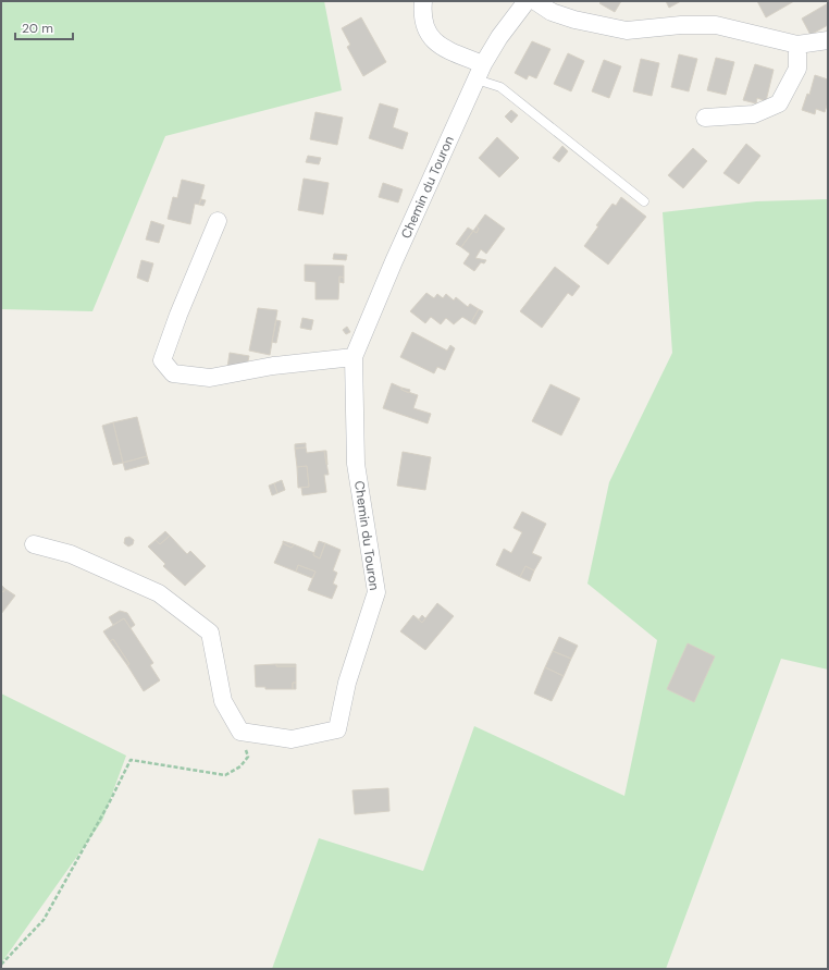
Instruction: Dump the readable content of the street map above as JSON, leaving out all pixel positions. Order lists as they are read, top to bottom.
{
  "streets": {
    "street": ["Chemin du Touron"]
  },
  "scale_bar": "20 m"
}
